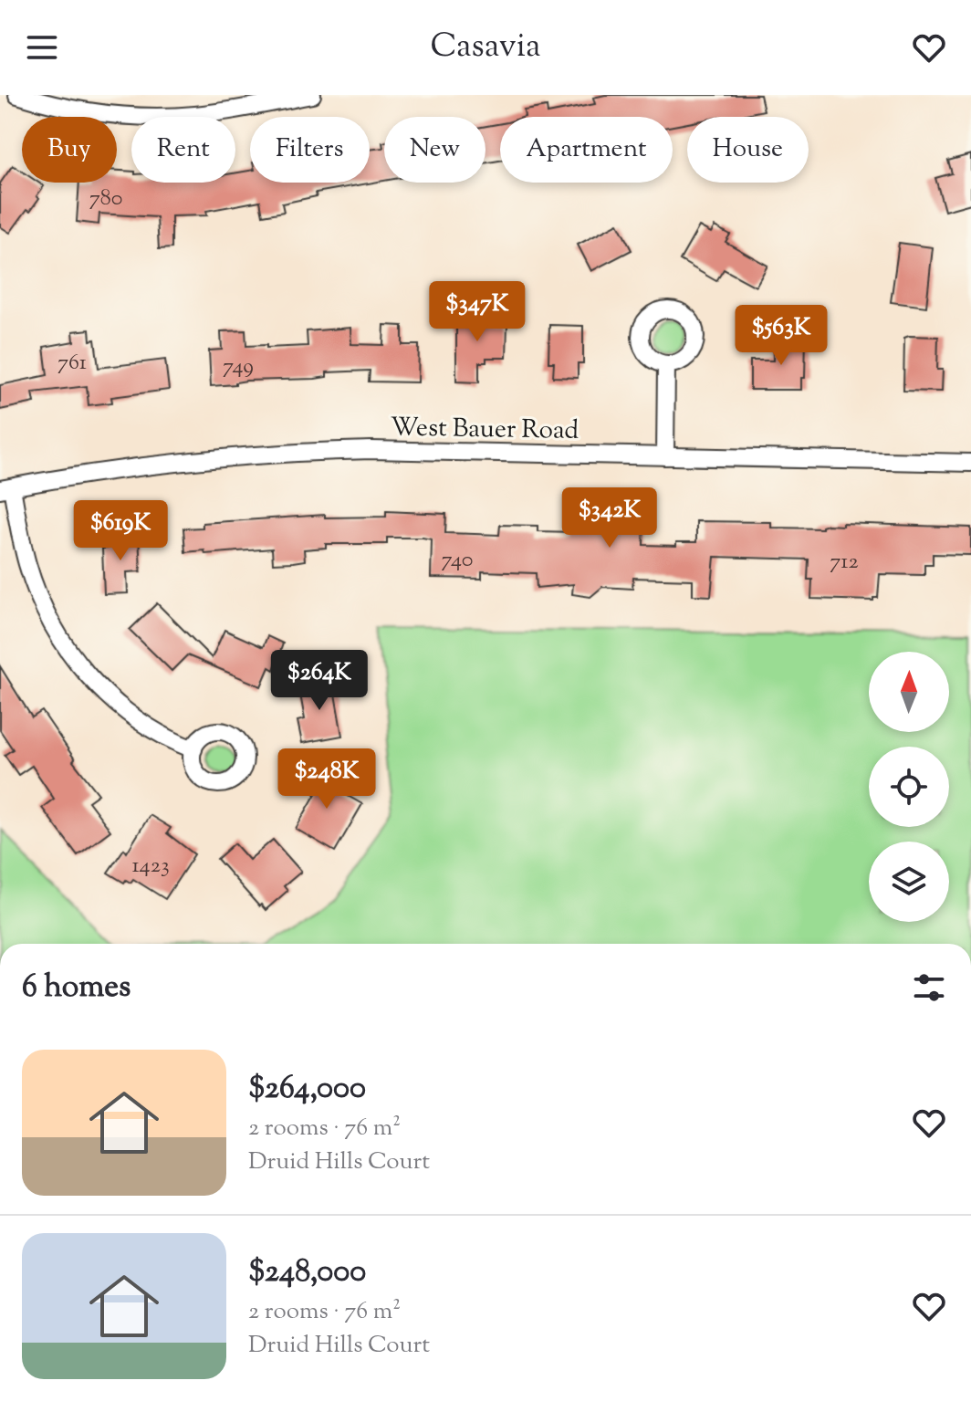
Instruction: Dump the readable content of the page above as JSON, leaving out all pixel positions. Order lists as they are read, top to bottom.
{
  "streets": {
    "street": ["West Bauer Road"]
  },
  "house_numbers": [
    "780",
    "761",
    "749",
    "740",
    "712",
    "1423"
  ],
  "north": "top",
  "page": {
    "header": "Casavia",
    "chip": [
      "Buy",
      "Rent",
      "Filters",
      "New",
      "Apartment",
      "House"
    ],
    "price": [
      "$347K",
      "$563K",
      "$342K",
      "$619K",
      "$264K",
      "$248K"
    ],
    "heading": "6 homes",
    "list": [
      {
        "name": "$264,000",
        "note": "2 rooms · 76 m² · Druid Hills Court"
      },
      {
        "name": "$248,000",
        "note": "2 rooms · 76 m² · Druid Hills Court"
      }
    ]
  }
}
